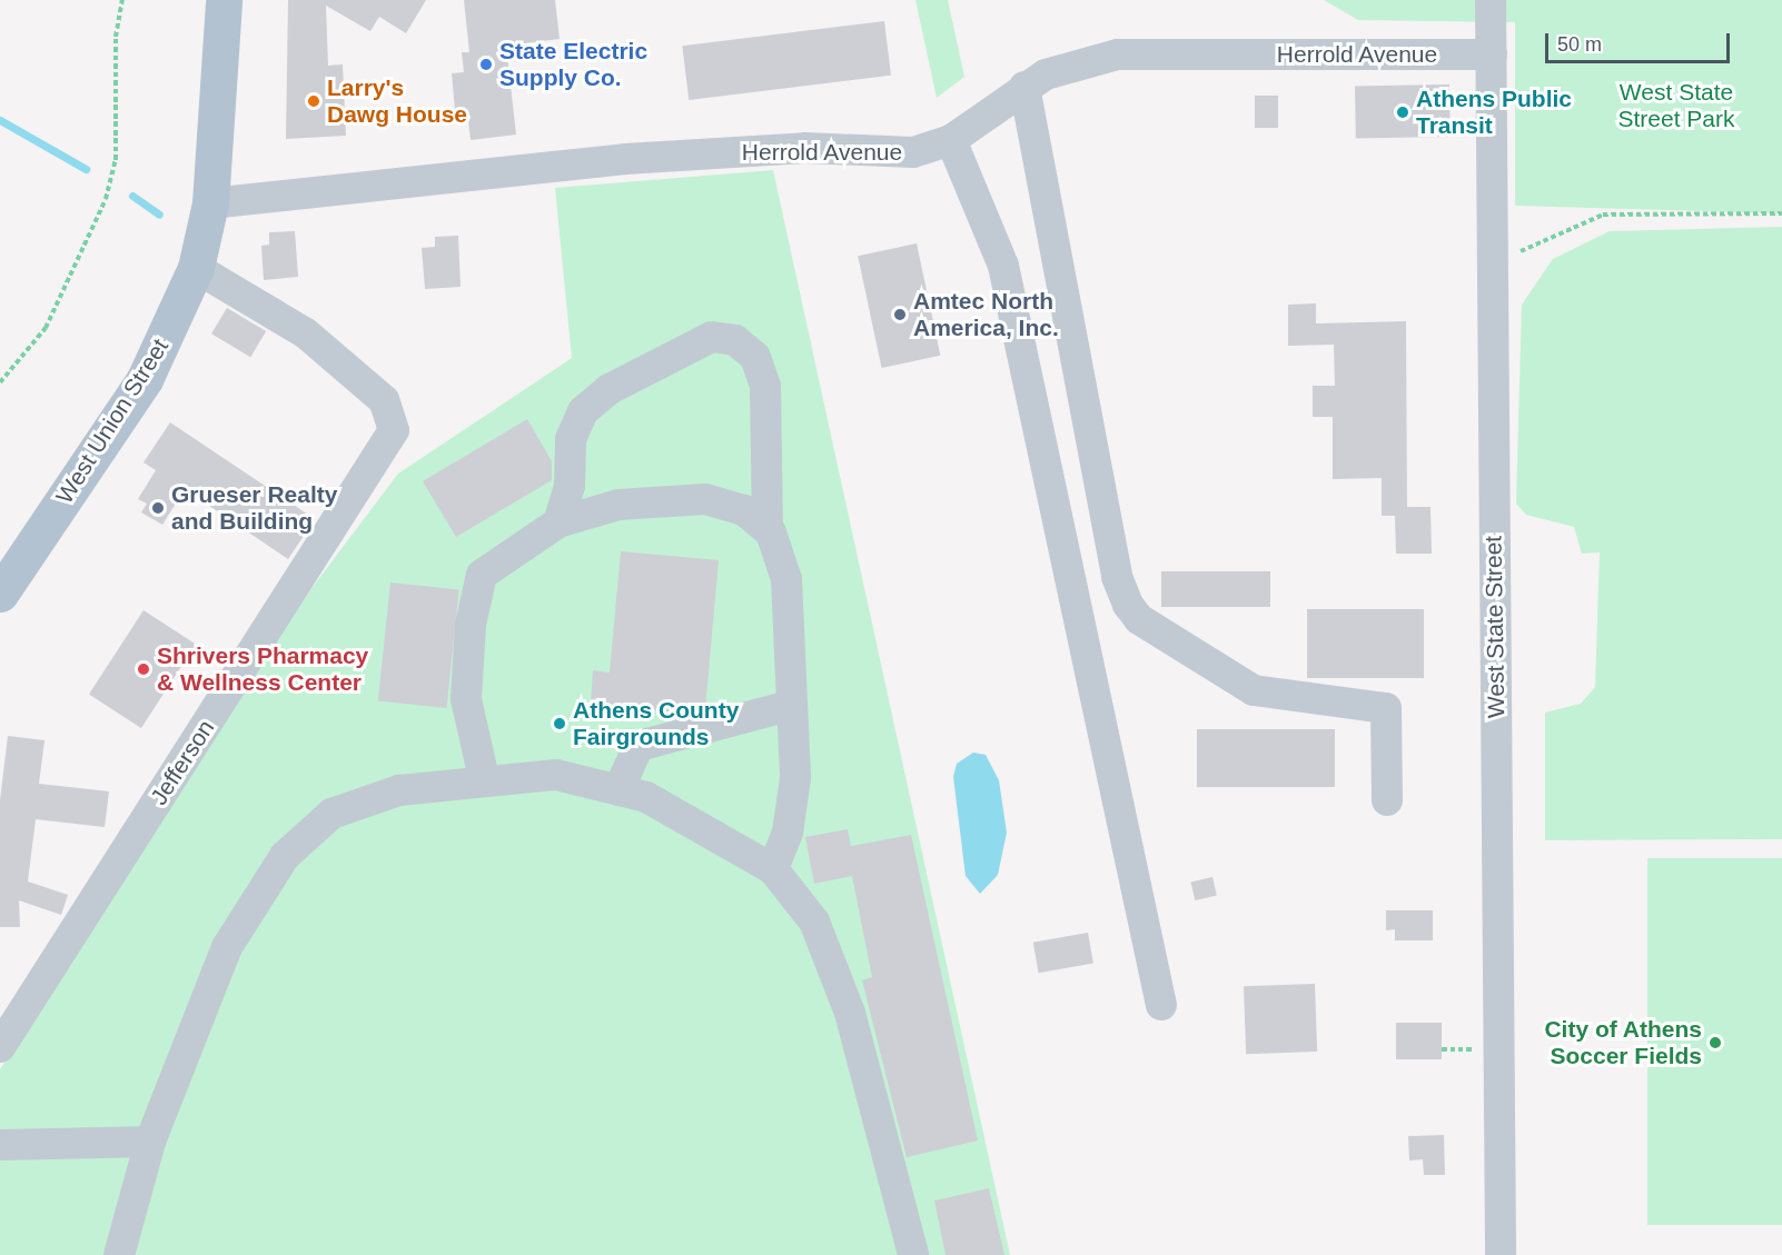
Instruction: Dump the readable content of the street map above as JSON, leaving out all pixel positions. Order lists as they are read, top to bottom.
{
  "streets": {
    "main road": ["West Union Street"],
    "street": ["Herrold Avenue", "West State Street", "Jefferson"]
  },
  "crossings": [
    ["Herrold Avenue", "West Union Street"],
    ["Herrold Avenue", "West State Street"],
    ["West Union Street", "Jefferson"]
  ],
  "parks": ["West State Street Park"],
  "places": [
    "State Electric Supply Co.",
    "Larry's Dawg House",
    "Athens Public Transit",
    "Amtec North America, Inc.",
    "Grueser Realty and Building",
    "Shrivers Pharmacy & Wellness Center",
    "Athens County Fairgrounds",
    "City of Athens Soccer Fields"
  ],
  "scale_bar": "50 m"
}
